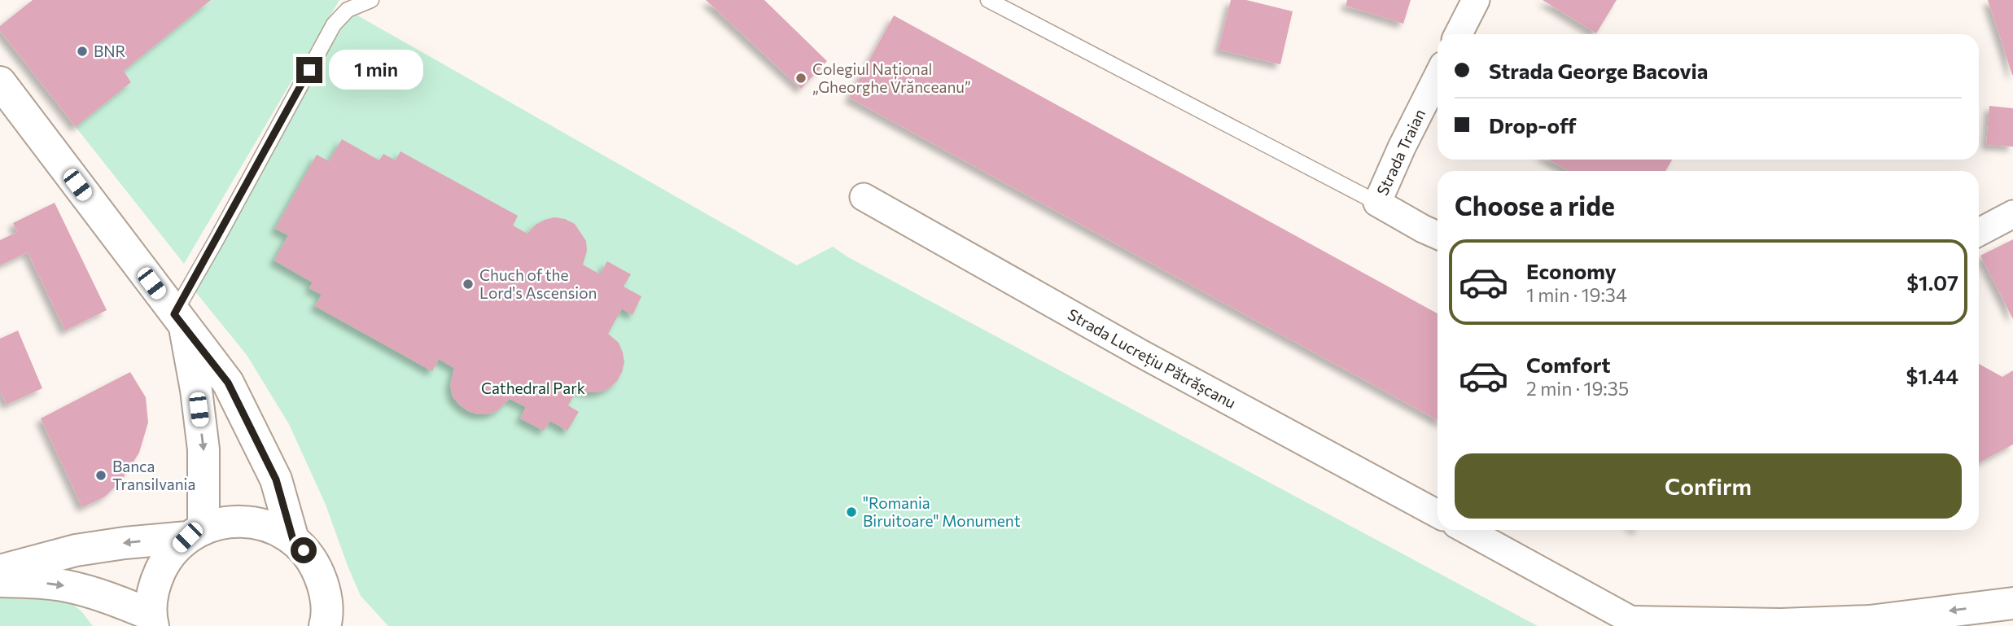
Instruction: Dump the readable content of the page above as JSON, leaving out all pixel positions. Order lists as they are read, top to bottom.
{
  "streets": {
    "street": ["Strada Traian", "Strada Lucrețiu Pătrășcanu"]
  },
  "parks": ["Cathedral Park"],
  "places": [
    "BNR",
    "Colegiul Național „Gheorghe Vrănceanu”",
    "Chuch of the Lord's Ascension",
    "Banca Transilvania",
    "\"Romania Biruitoare\" Monument"
  ],
  "page": {
    "banner": ["Strada George Bacovia", "Drop-off"],
    "bubble": "1 min",
    "heading": "Choose a ride",
    "list": [
      {
        "name": "Economy",
        "note": "1 min · 19:34",
        "value": "$1.07"
      },
      {
        "name": "Comfort",
        "note": "2 min · 19:35",
        "value": "$1.44"
      }
    ],
    "buttons": "Confirm"
  }
}
